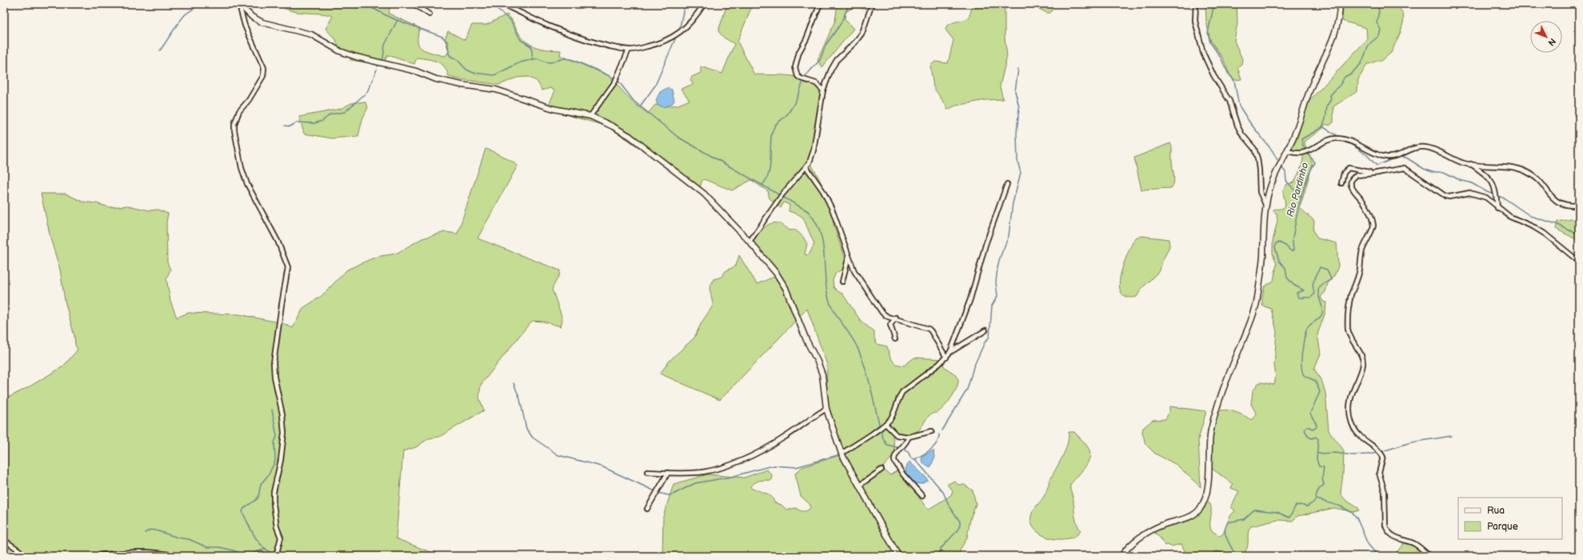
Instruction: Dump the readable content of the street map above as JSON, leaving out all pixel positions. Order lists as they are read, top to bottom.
{
  "water": ["Rio Pardinho"],
  "legend": ["Rua", "Parque"],
  "north": "bottom right"
}
